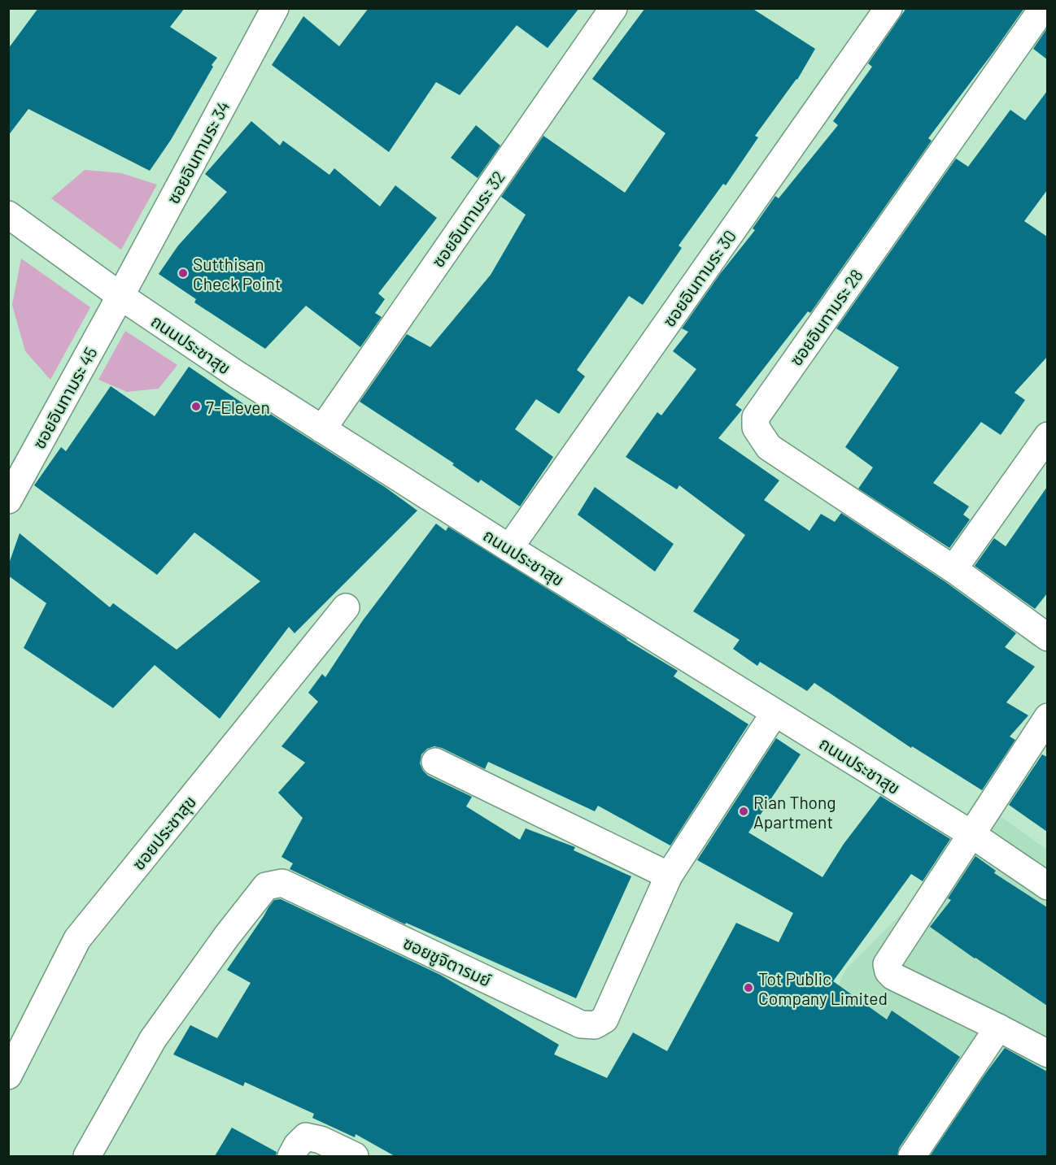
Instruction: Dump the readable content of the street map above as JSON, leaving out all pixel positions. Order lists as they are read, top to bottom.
{
  "streets": {
    "street": [
      "ซอยอินทามระ 34",
      "ซอยอินทามระ 32",
      "ซอยอินทามระ 30",
      "ซอยอินทามระ 28",
      "ถนนประชาสุข",
      "ซอยอินทามระ 45",
      "ซอยประชาสุข",
      "ซอยชูจิตารมย์"
    ]
  },
  "crossings": [
    ["ซอยอินทามระ 34", "ถนนประชาสุข"],
    ["ซอยอินทามระ 34", "ซอยอินทามระ 45"],
    ["ซอยอินทามระ 32", "ถนนประชาสุข"],
    ["ซอยอินทามระ 30", "ถนนประชาสุข"],
    ["ถนนประชาสุข", "ซอยอินทามระ 45"],
    ["ถนนประชาสุข", "ซอยชูจิตารมย์"]
  ],
  "places": [
    "Sutthisan Check Point",
    "7-Eleven",
    "Rian Thong Apartment",
    "Tot Public Company Limited"
  ]
}
